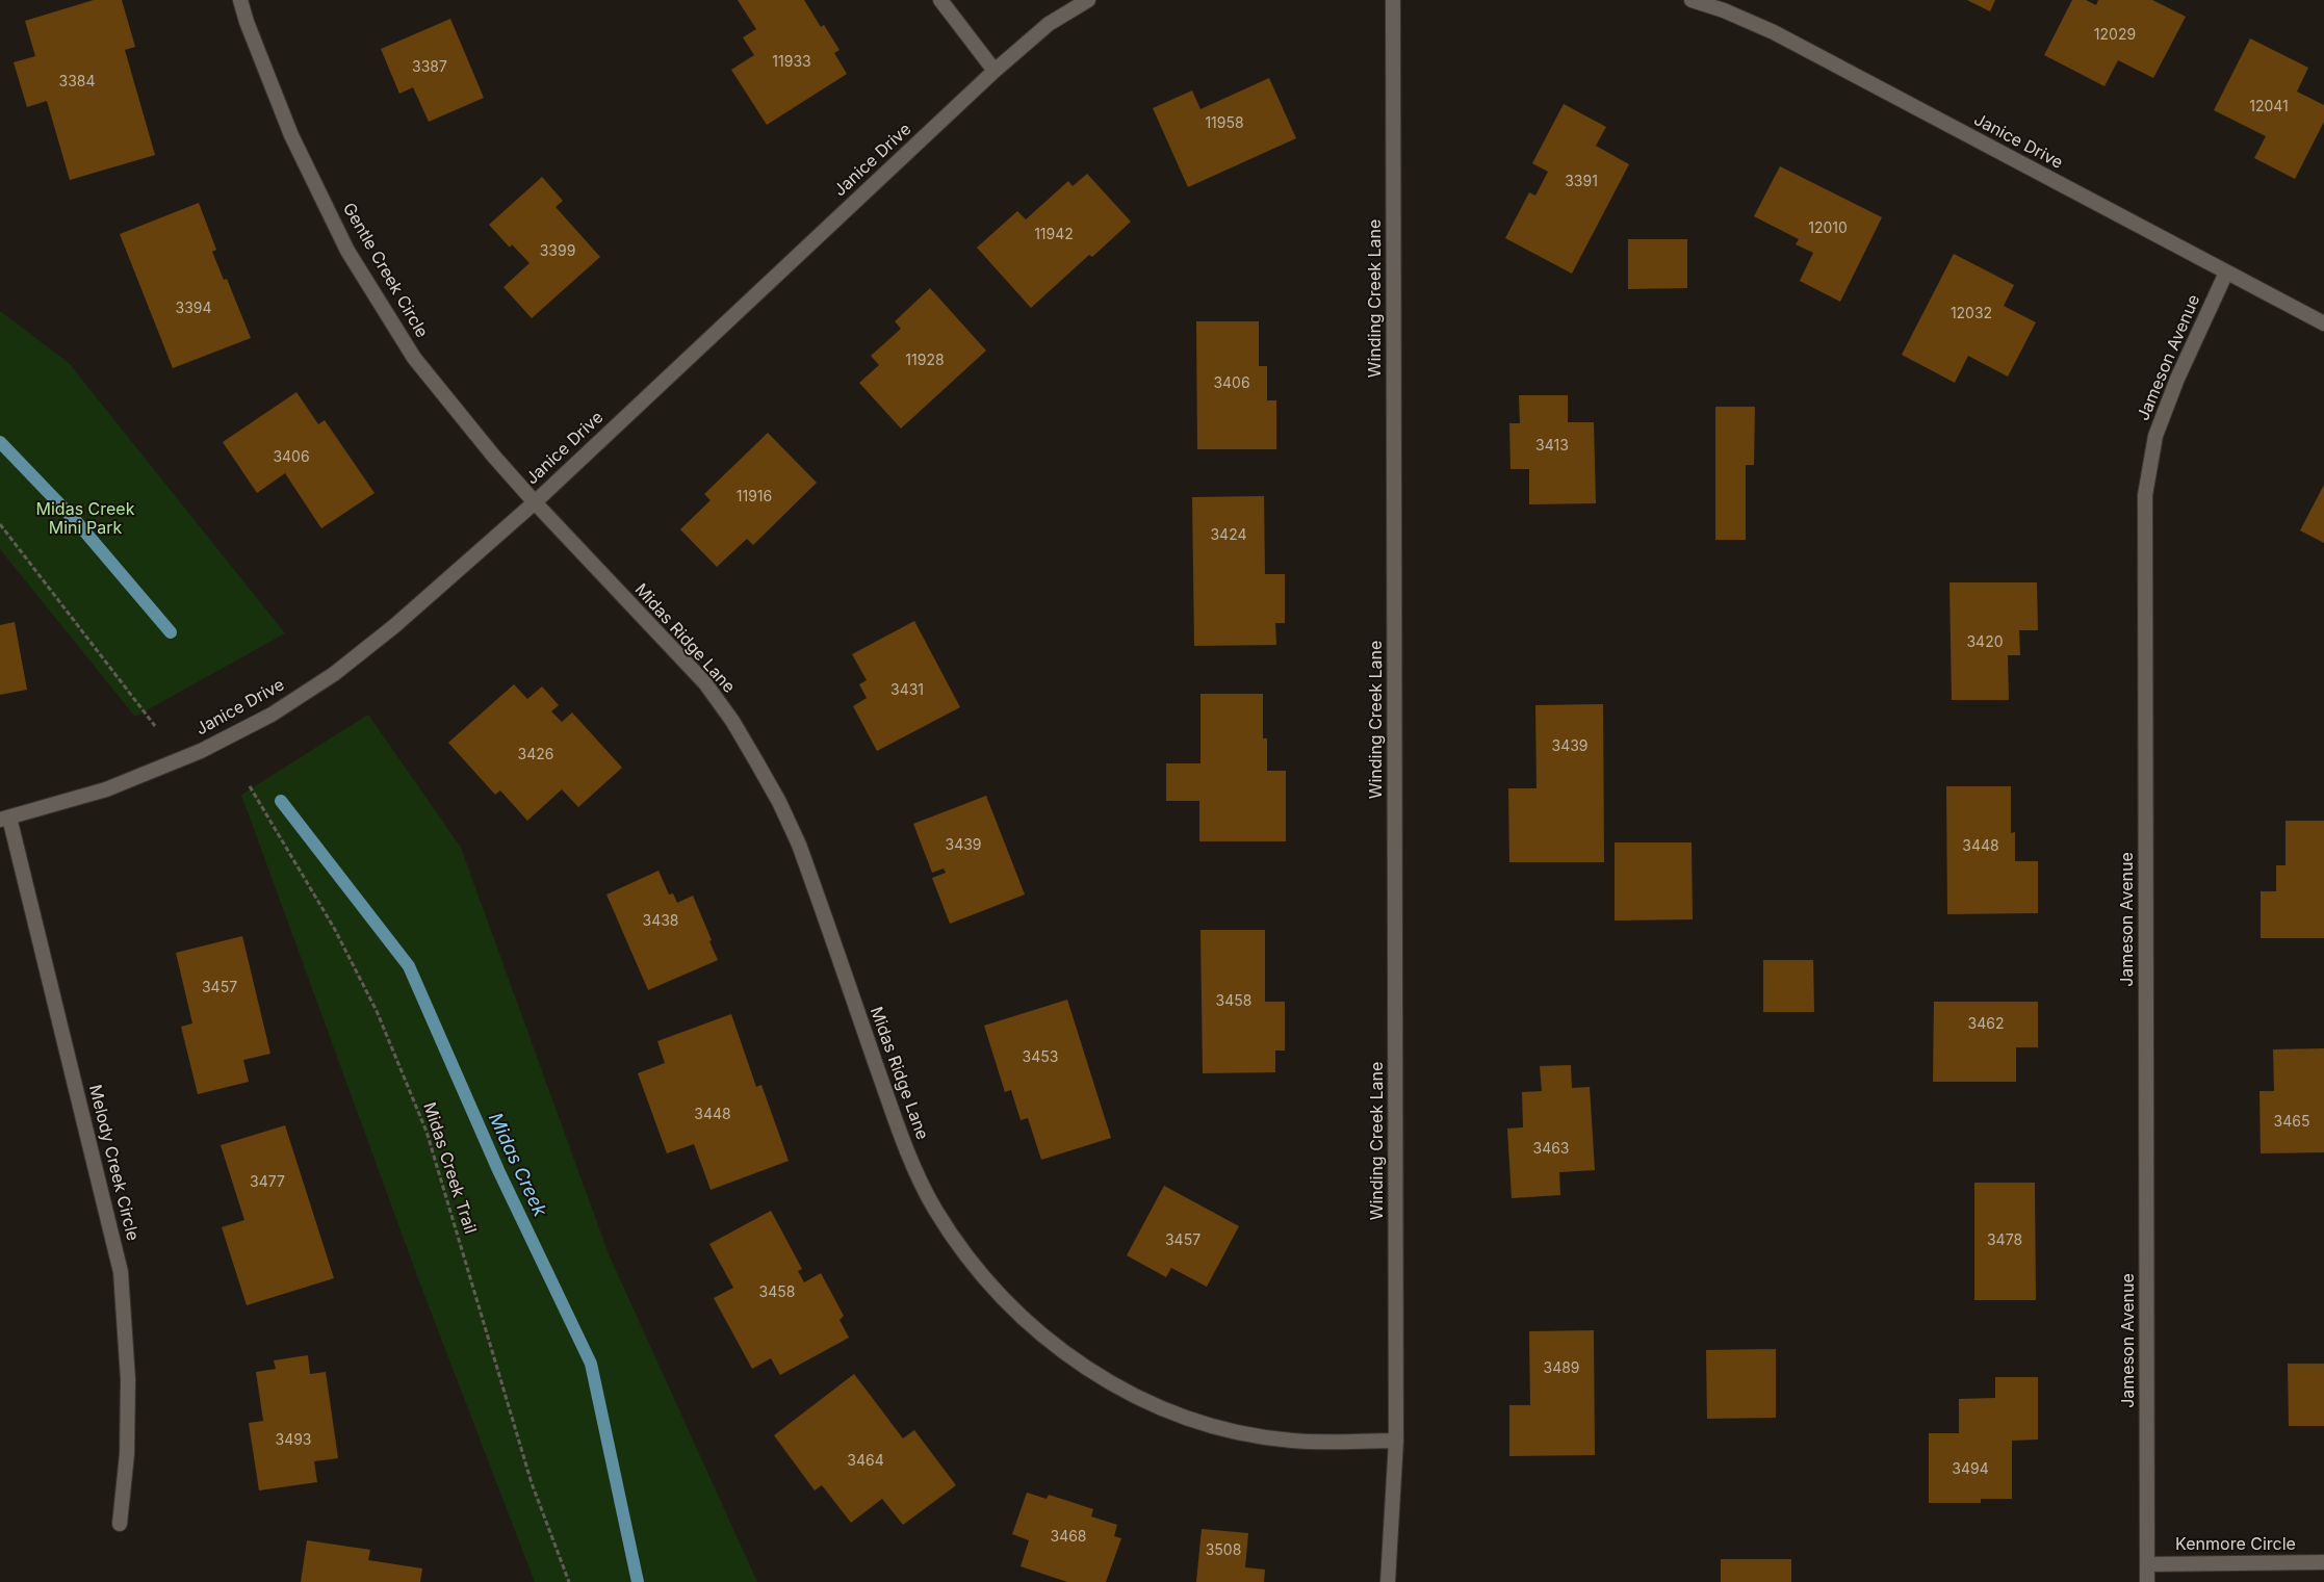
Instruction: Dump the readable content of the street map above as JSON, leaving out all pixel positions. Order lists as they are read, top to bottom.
{
  "streets": {
    "street": [
      "Janice Drive",
      "Gentle Creek Circle",
      "Winding Creek Lane",
      "Jameson Avenue",
      "Midas Ridge Lane",
      "Melody Creek Circle",
      "Kenmore Circle"
    ],
    "path": ["Midas Creek Trail"]
  },
  "crossings": [
    ["Janice Drive", "Gentle Creek Circle"],
    ["Janice Drive", "Jameson Avenue"],
    ["Janice Drive", "Midas Ridge Lane"],
    ["Janice Drive", "Melody Creek Circle"],
    ["Gentle Creek Circle", "Midas Ridge Lane"],
    ["Winding Creek Lane", "Midas Ridge Lane"],
    ["Jameson Avenue", "Kenmore Circle"]
  ],
  "water": ["Midas Creek"],
  "parks": ["Midas Creek Mini Park"],
  "house_numbers": [
    "12029",
    "11933",
    "3387",
    "3384",
    "12041",
    "11958",
    "3391",
    "12010",
    "11942",
    "3399",
    "3394",
    "12032",
    "11928",
    "3406",
    "3413",
    "3406",
    "11916",
    "3424",
    "3420",
    "3431",
    "3439",
    "3426",
    "3439",
    "3448",
    "3438",
    "3457",
    "3458",
    "3462",
    "3453",
    "3448",
    "3465",
    "3463",
    "3477",
    "3457",
    "3478",
    "3458",
    "3489",
    "3493",
    "3464",
    "3494",
    "3468",
    "3508"
  ]
}
